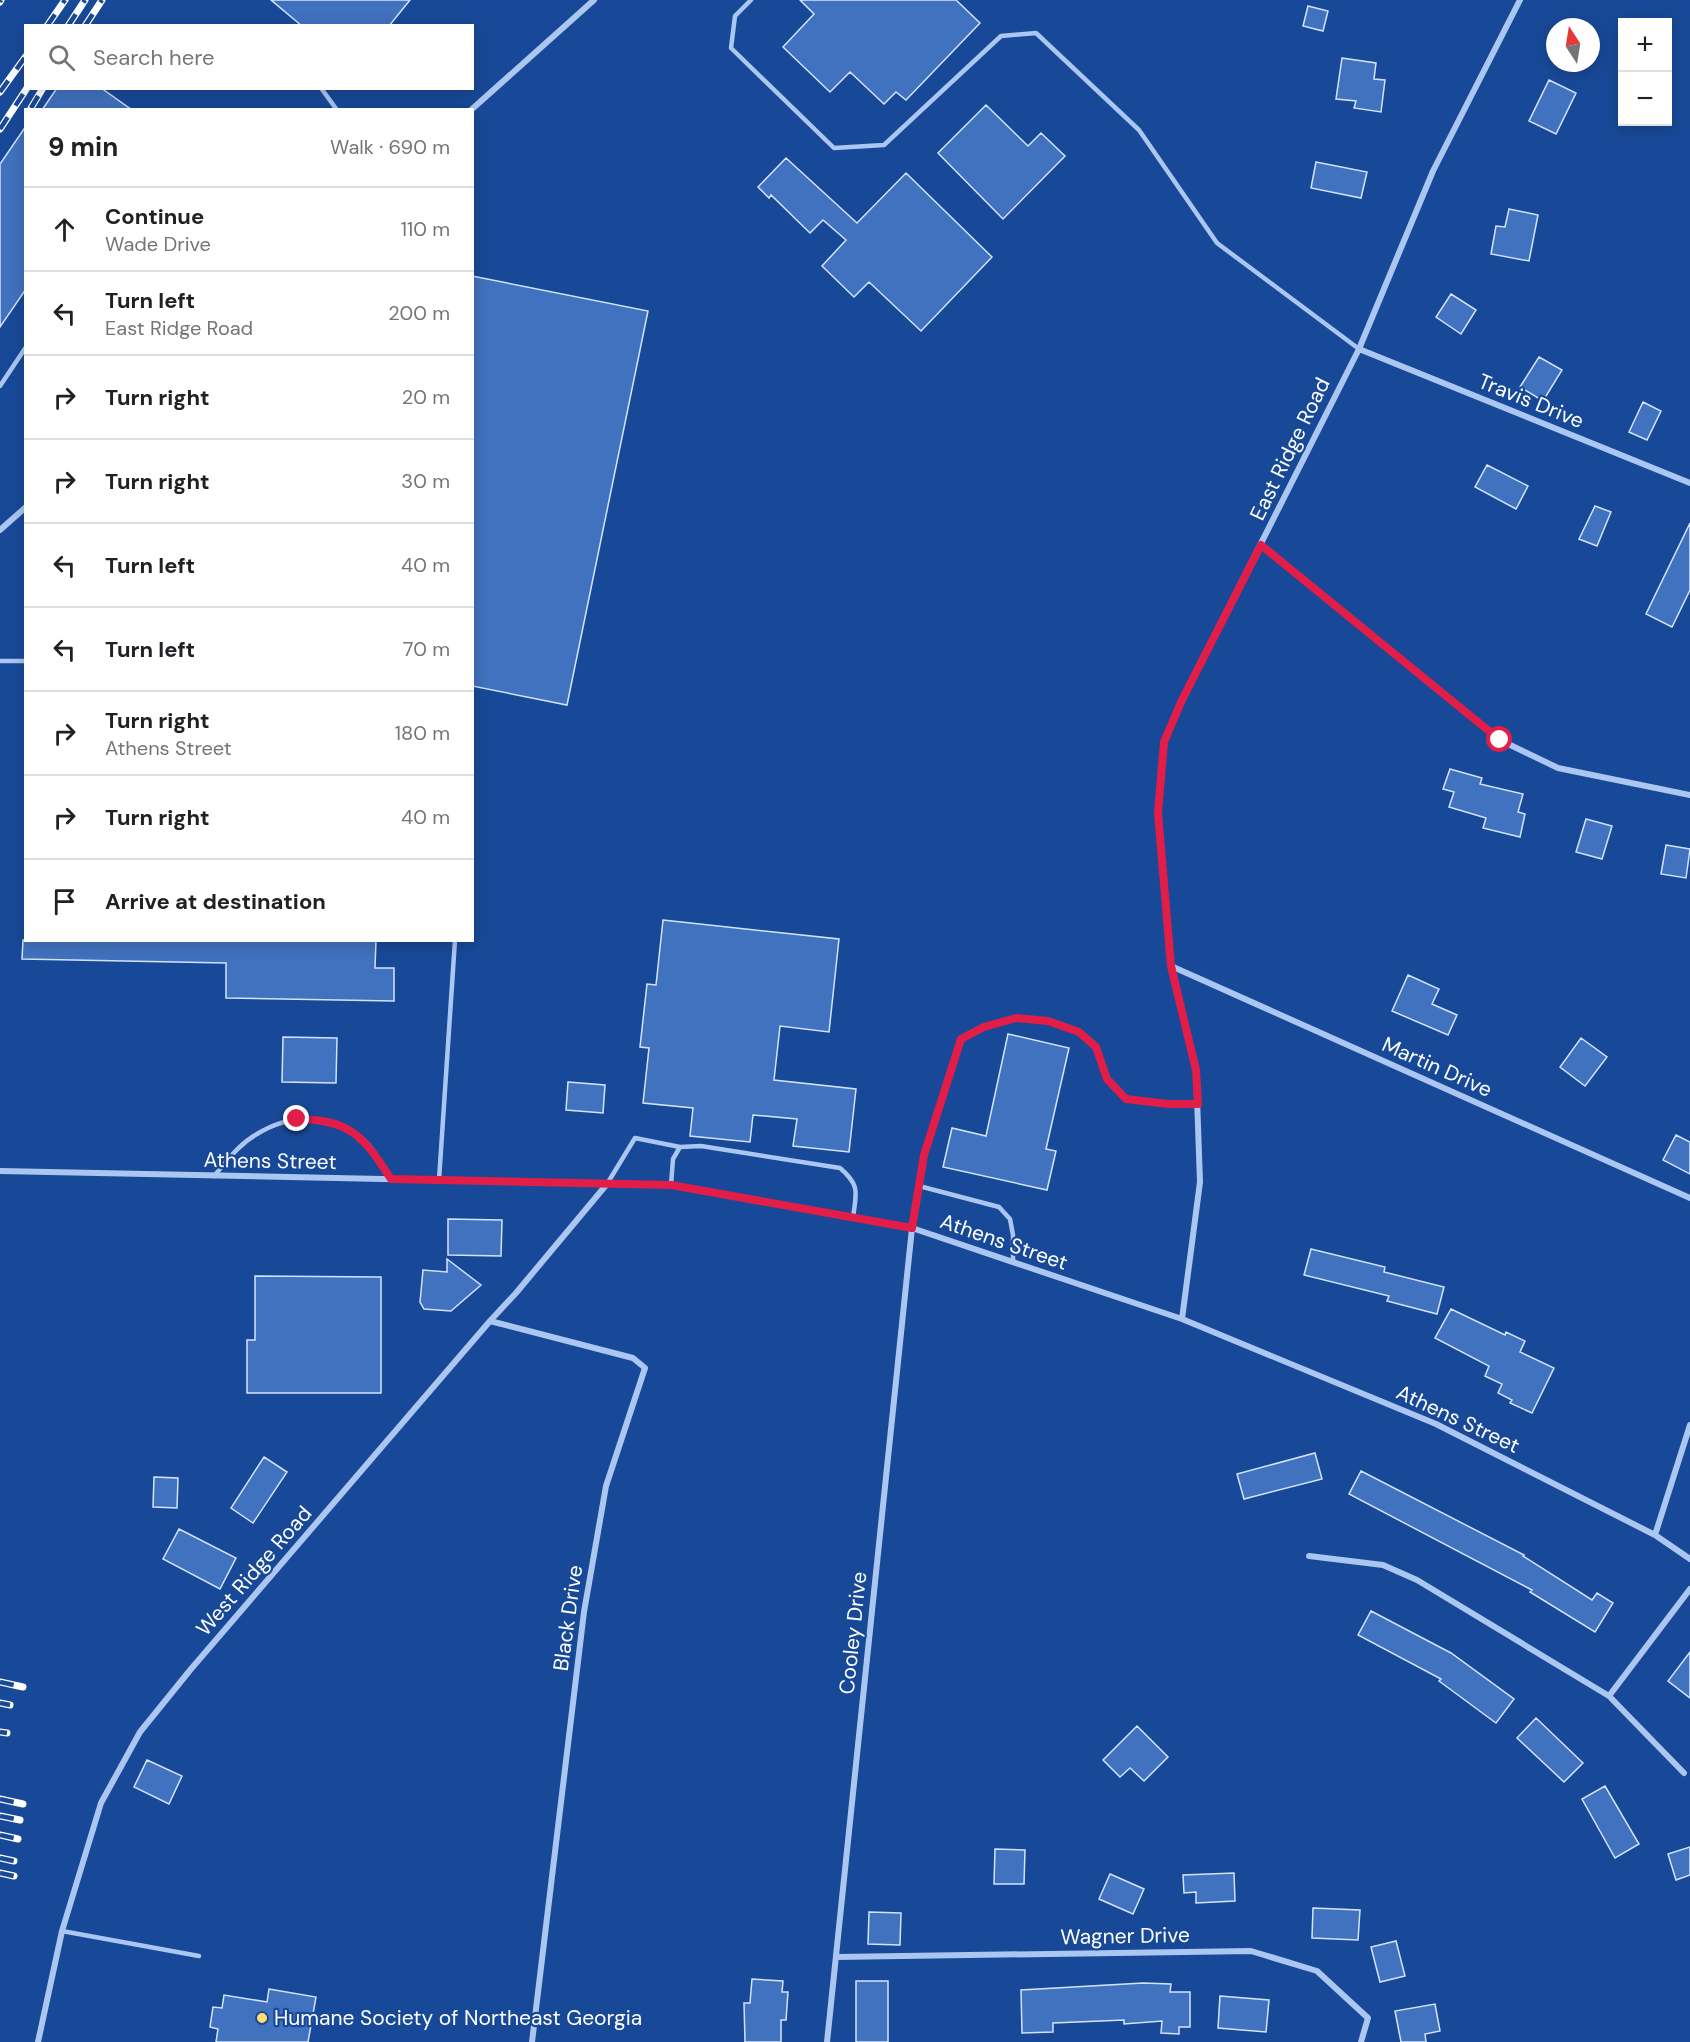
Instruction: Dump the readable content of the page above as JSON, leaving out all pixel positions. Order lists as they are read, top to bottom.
{
  "streets": {
    "street": [
      "Travis Drive",
      "East Ridge Road",
      "Martin Drive",
      "Athens Street",
      "West Ridge Road",
      "Black Drive",
      "Cooley Drive",
      "Wagner Drive"
    ]
  },
  "crossings": [
    ["Travis Drive", "East Ridge Road"],
    ["East Ridge Road", "Martin Drive"],
    ["East Ridge Road", "Athens Street"],
    ["Athens Street", "West Ridge Road"],
    ["Athens Street", "Cooley Drive"],
    ["West Ridge Road", "Black Drive"],
    ["Cooley Drive", "Wagner Drive"]
  ],
  "places": ["Humane Society of Northeast Georgia"],
  "north": "top",
  "page": {
    "map_buttons": ["+", "−"],
    "search": "Search here",
    "heading": ["9 min", "Walk · 690 m"],
    "list": [
      ["Continue", "Wade Drive", "110 m"],
      ["Turn left", "East Ridge Road", "200 m"],
      ["Turn right", "20 m"],
      ["Turn right", "30 m"],
      ["Turn left", "40 m"],
      ["Turn left", "70 m"],
      ["Turn right", "Athens Street", "180 m"],
      ["Turn right", "40 m"],
      "Arrive at destination"
    ]
  }
}
